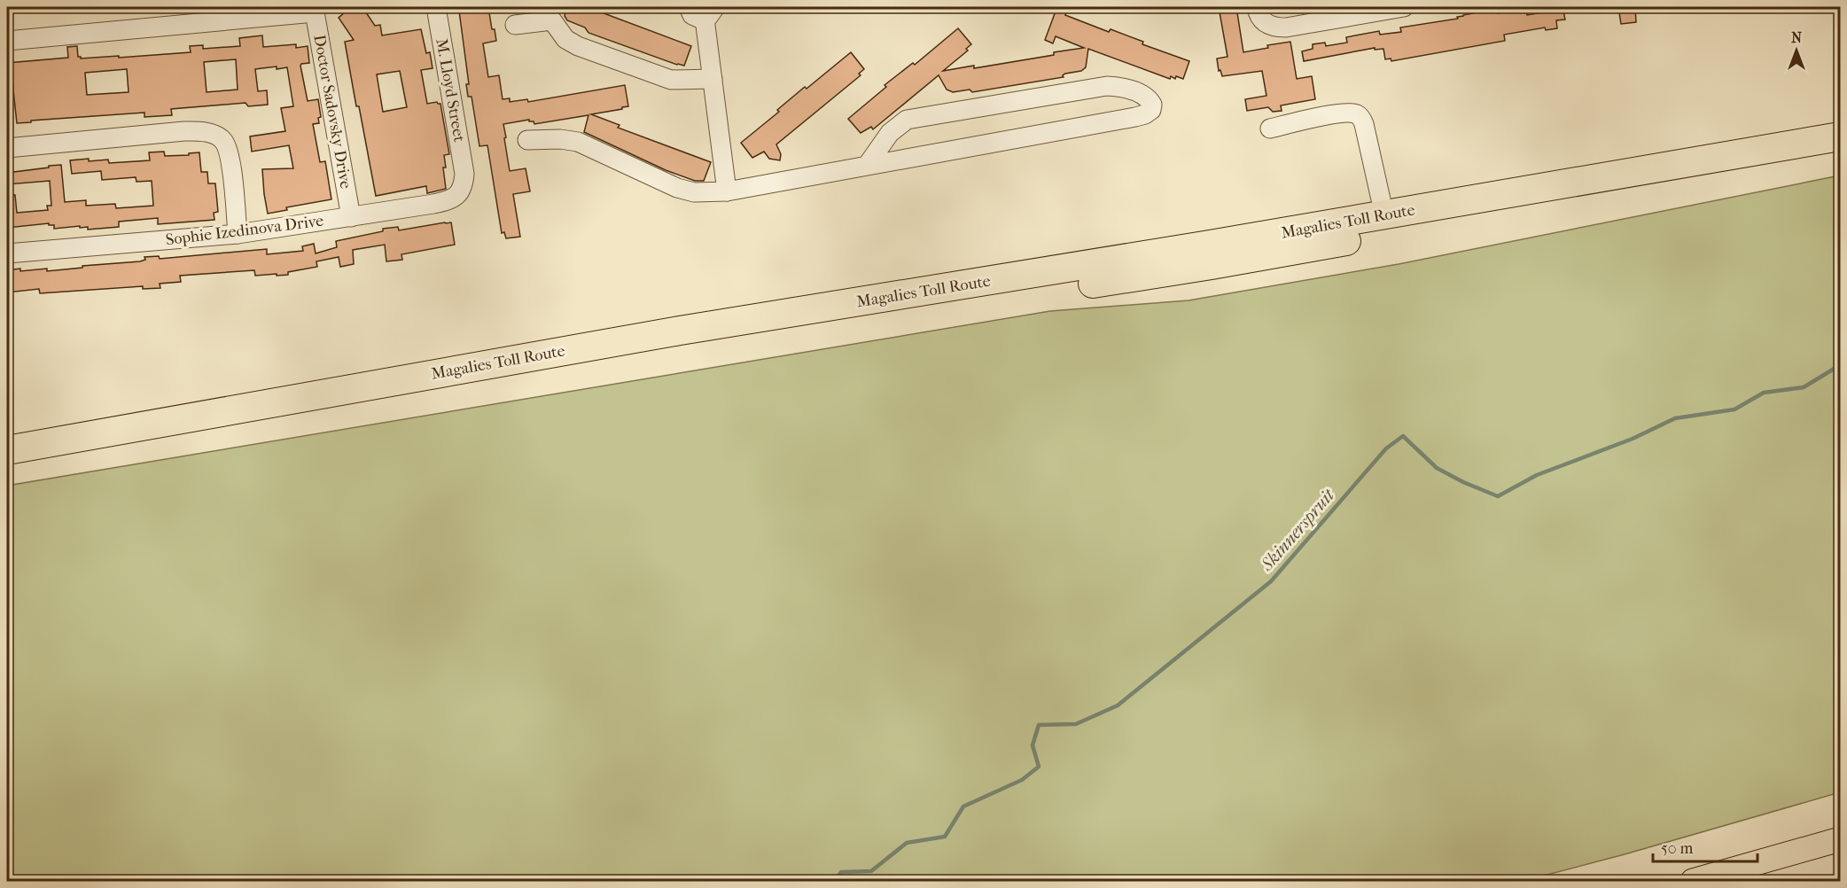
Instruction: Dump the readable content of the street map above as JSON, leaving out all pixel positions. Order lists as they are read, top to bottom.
{
  "streets": {
    "highway": ["Magalies Toll Route"],
    "street": ["M. Lloyd Street", "Doctor Sadovsky Drive", "Sophie Izedinova Drive"]
  },
  "crossings": [
    ["M. Lloyd Street", "Sophie Izedinova Drive"],
    ["Doctor Sadovsky Drive", "Sophie Izedinova Drive"]
  ],
  "water": ["Skinnerspruit"],
  "scale_bar": "50 m",
  "north": "top"
}
